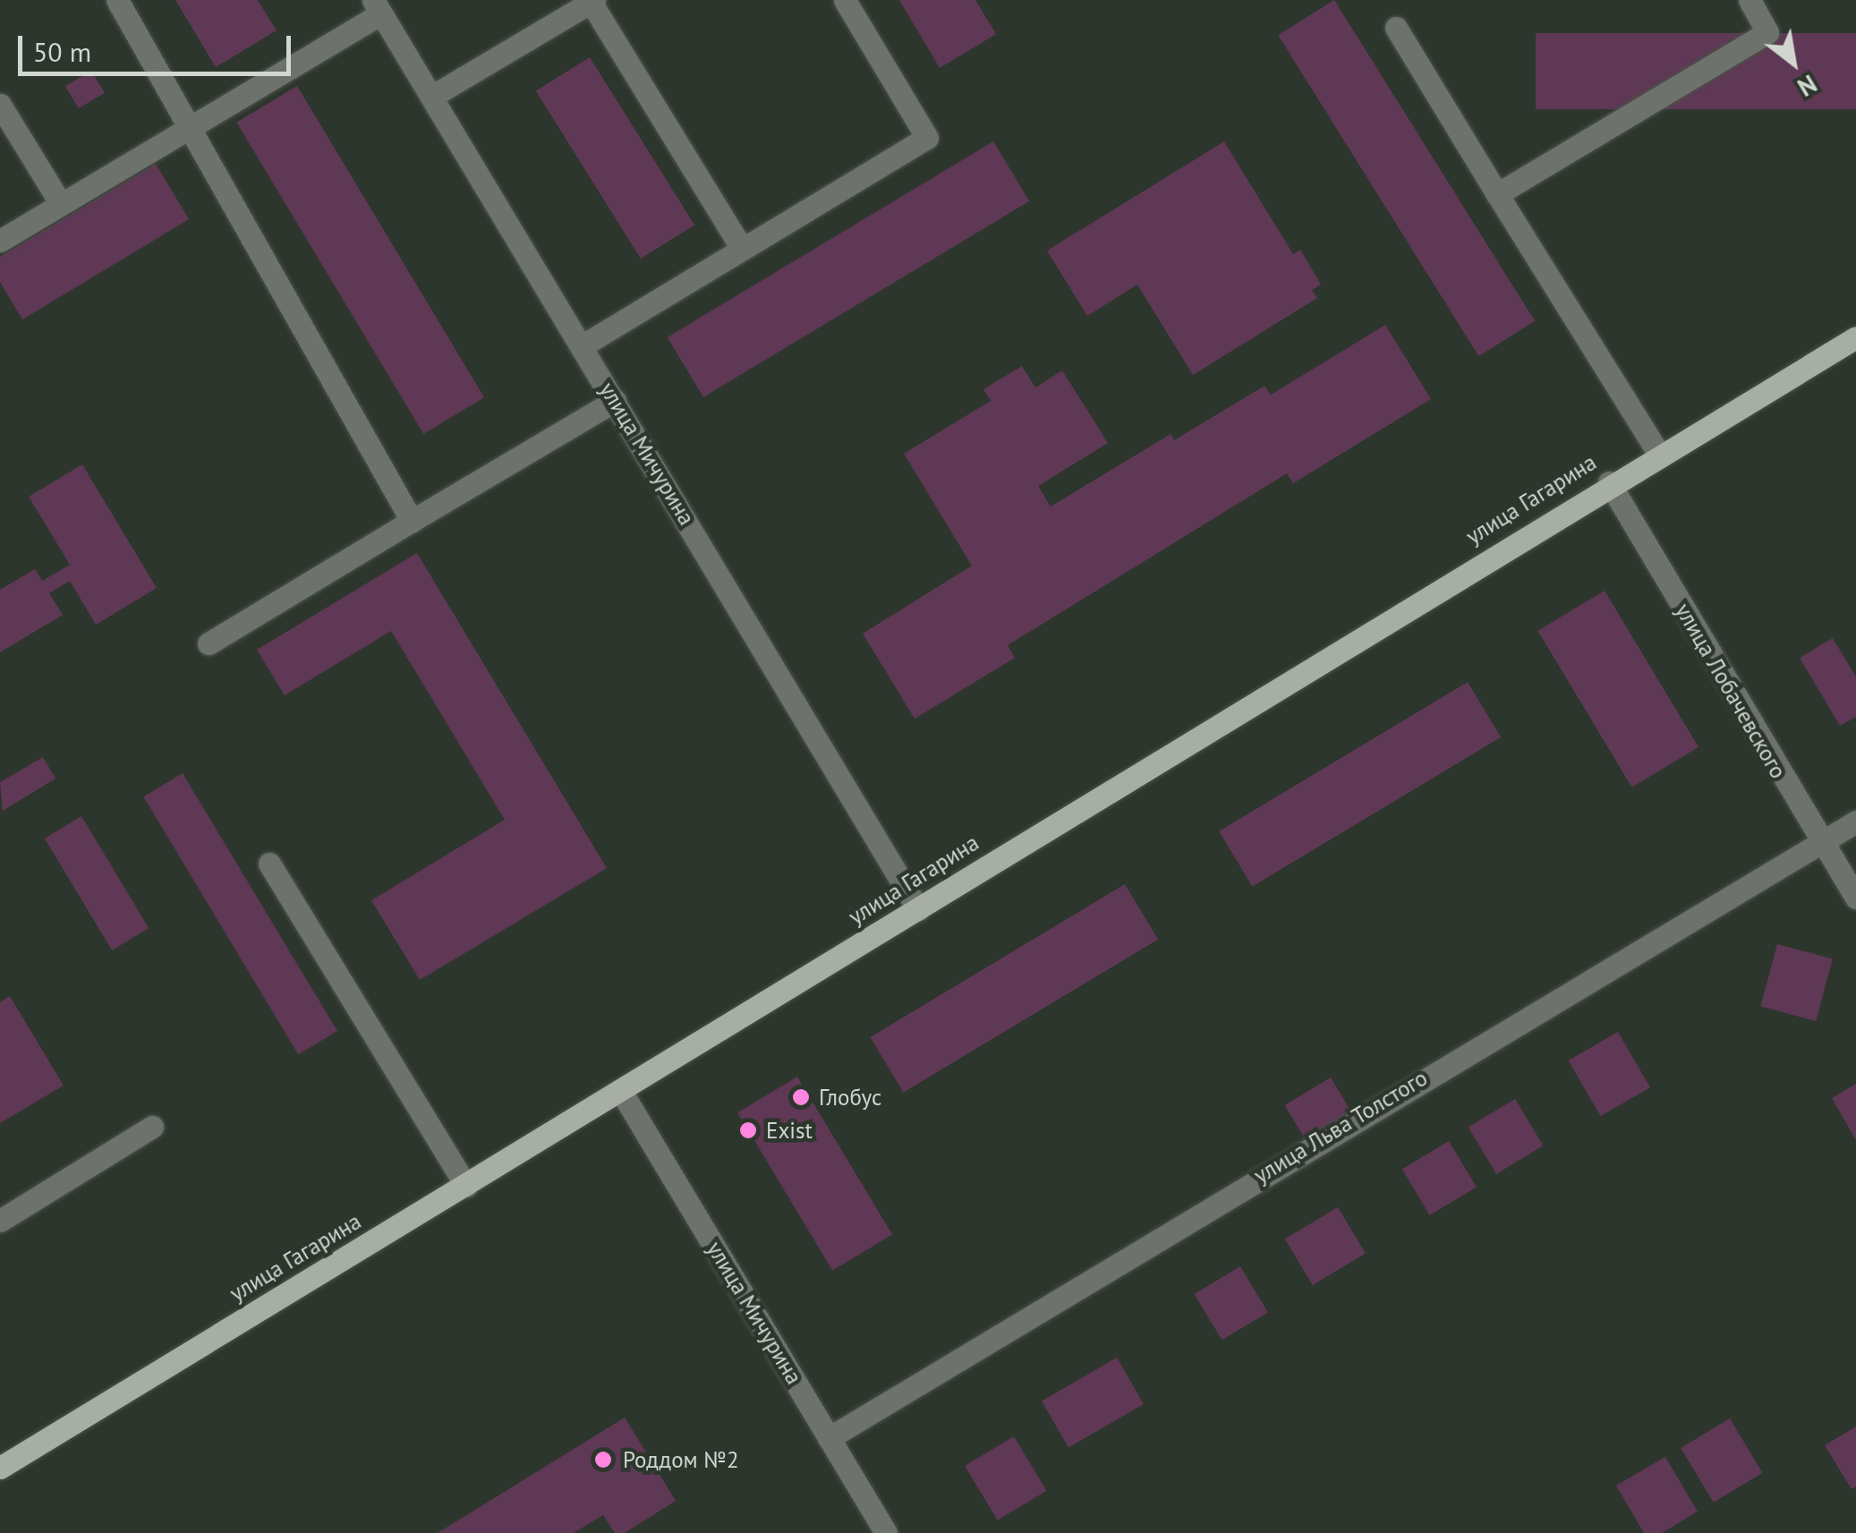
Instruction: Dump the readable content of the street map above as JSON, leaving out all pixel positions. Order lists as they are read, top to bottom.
{
  "streets": {
    "main road": ["улица Гагарина"],
    "street": ["улица Мичурина", "улица Лобачевского", "улица Льва Толстого"]
  },
  "crossings": [
    ["улица Мичурина", "улица Гагарина"],
    ["улица Мичурина", "улица Льва Толстого"],
    ["улица Гагарина", "улица Лобачевского"],
    ["улица Лобачевского", "улица Льва Толстого"]
  ],
  "places": ["Глобус", "Exist", "Роддом №2"],
  "scale_bar": "50 m",
  "north": "bottom right"
}
